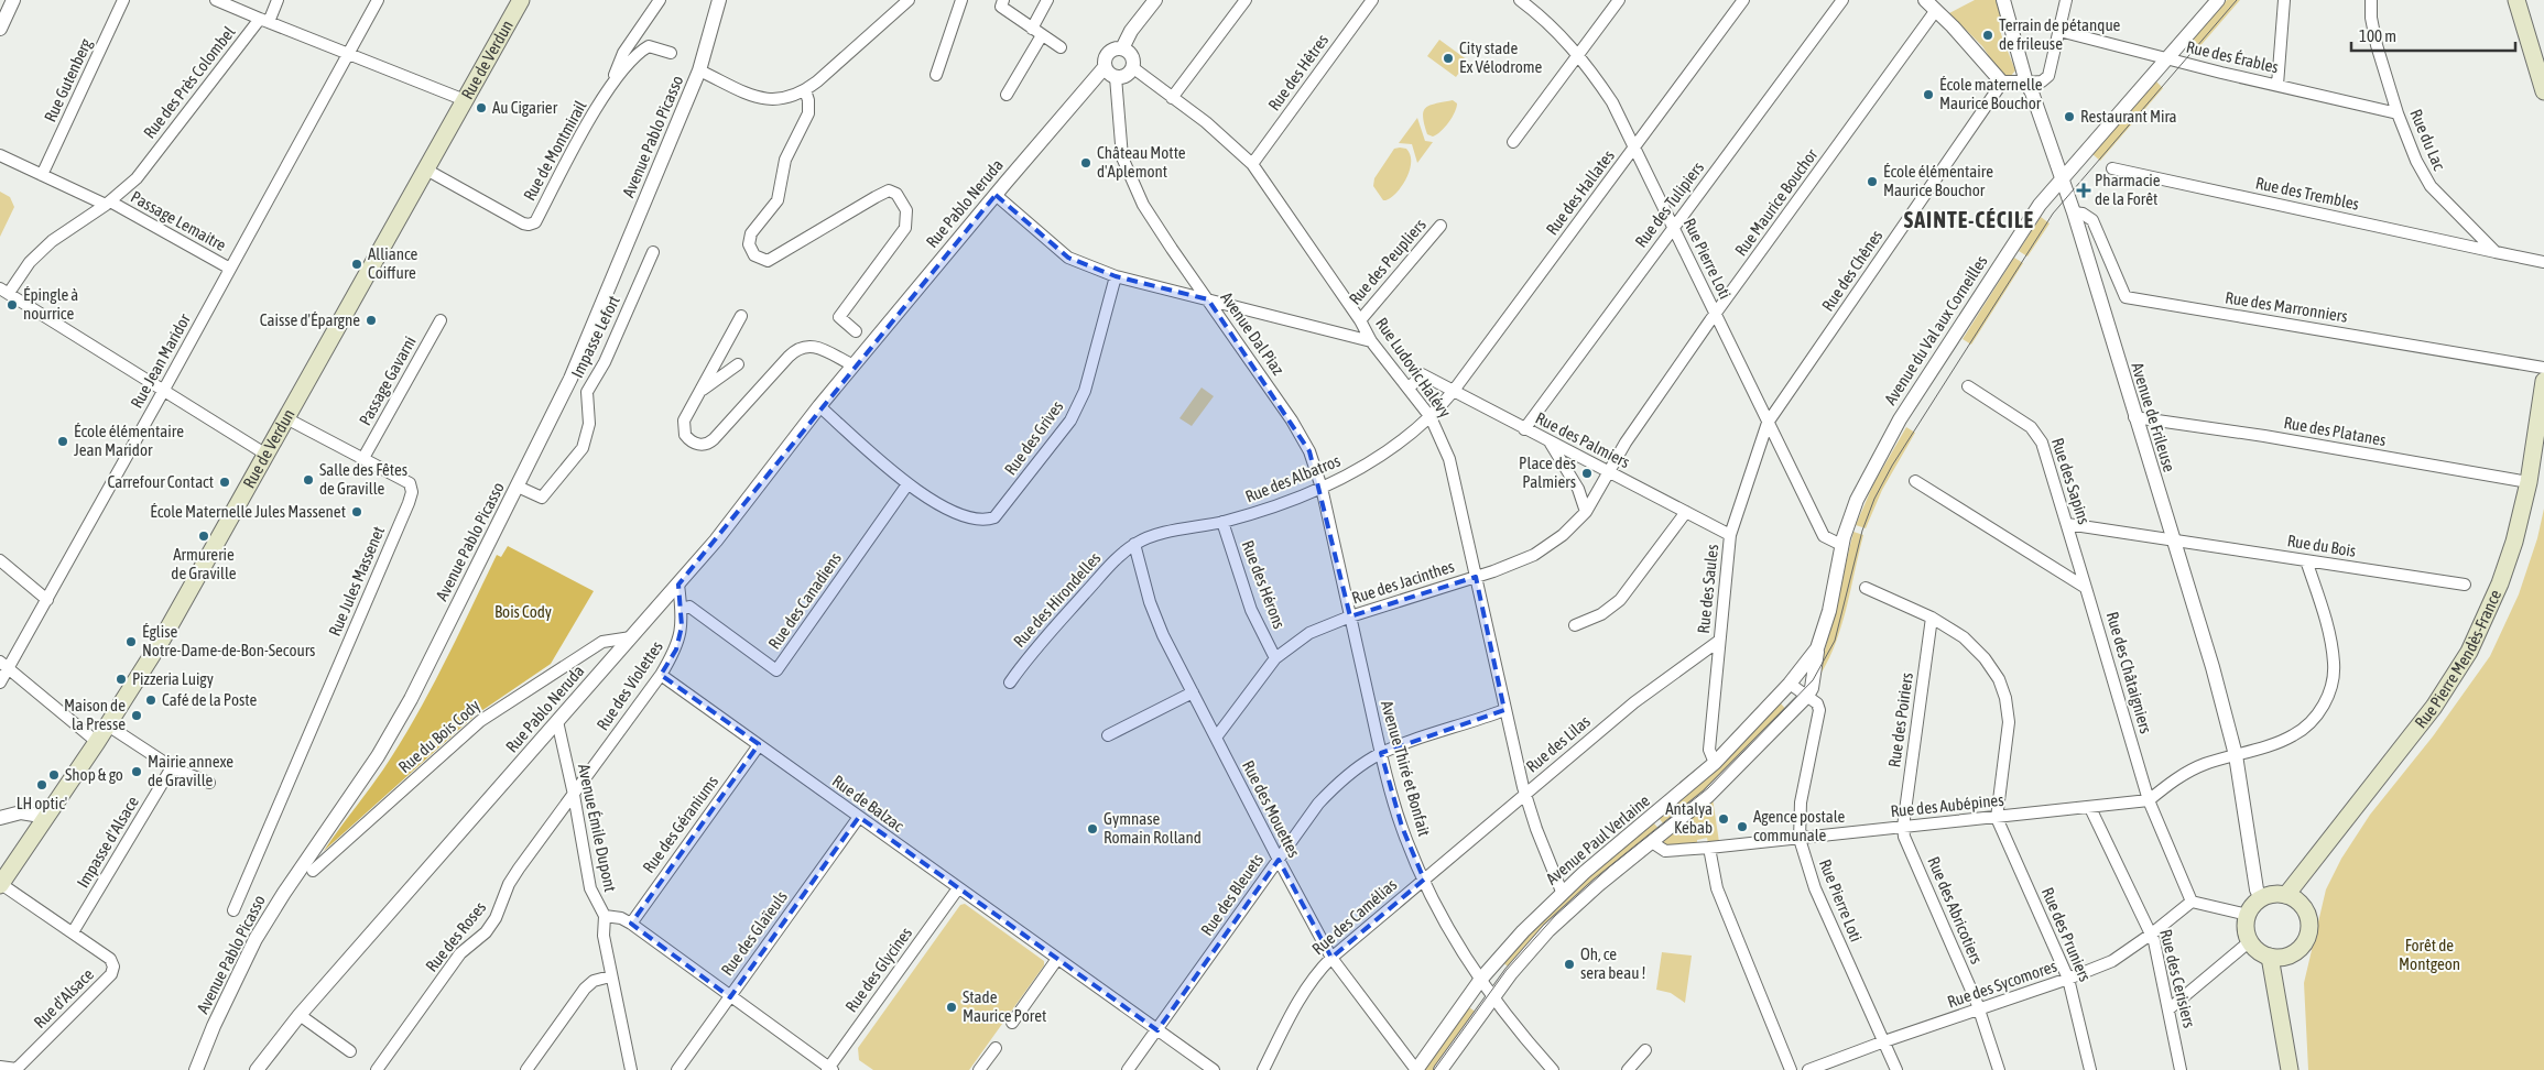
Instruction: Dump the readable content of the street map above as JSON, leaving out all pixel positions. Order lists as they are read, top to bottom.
{
  "streets": {
    "main road": ["Rue de Verdun", "Rue Pierre Mendès-France"],
    "street": [
      "Rue des Érables",
      "Rue des Hêtres",
      "Rue Gutenberg",
      "Rue des Près Colombel",
      "Avenue Pablo Picasso",
      "Rue du Lac",
      "Rue de Montmirail",
      "Rue des Hallates",
      "Rue des Trembles",
      "Rue Maurice Bouchor",
      "Rue Pablo Neruda",
      "Rue des Tulipiers",
      "Passage Lemaitre",
      "Rue Pierre Loti",
      "Rue des Peupliers",
      "Rue des Chênes",
      "Rue des Marronniers",
      "Avenue du Val aux Corneilles",
      "Avenue Dal Piaz",
      "Impasse Lefort",
      "Rue Jean Maridor",
      "Rue Ludovic Halévy",
      "Passage Gavarni",
      "Avenue de Frileuse",
      "Rue des Platanes",
      "Rue des Grives",
      "Rue des Palmiers",
      "Rue des Albatros",
      "Rue des Sapins",
      "Rue du Bois",
      "Rue Jules Massenet",
      "Rue des Jacinthes",
      "Rue des Hérons",
      "Rue des Saules",
      "Rue des Hirondelles",
      "Rue des Canadiens",
      "Rue des Châtaigniers",
      "Rue des Violettes",
      "Rue des Poiriers",
      "Rue du Bois Cody",
      "Rue des Lilas",
      "Avenue Thiré et Bonfait",
      "Rue de Balzac",
      "Rue des Aubépines",
      "Rue des Mouettes",
      "Rue des Géraniums",
      "Avenue Émile Dupont",
      "Avenue Paul Verlaine",
      "Impasse d'Alsace",
      "Rue des Bleuets",
      "Rue des Abricotiers",
      "Rue des Camélias",
      "Rue des Glaïeuls",
      "Rue des Pruniers",
      "Rue des Roses",
      "Rue des Glycines",
      "Rue des Cerisiers",
      "Rue des Sycomores",
      "Rue d'Alsace"
    ]
  },
  "crossings": [
    ["Rue des Érables", "Rue du Lac"],
    ["Rue des Érables", "Avenue du Val aux Corneilles"],
    ["Rue de Verdun", "Rue de Montmirail"],
    ["Rue de Verdun", "Rue Jules Massenet"],
    ["Rue de Verdun", "Rue d'Alsace"],
    ["Rue des Hêtres", "Rue Ludovic Halévy"],
    ["Rue Gutenberg", "Passage Lemaitre"],
    ["Rue des Près Colombel", "Passage Lemaitre"],
    ["Avenue Pablo Picasso", "Impasse Lefort"],
    ["Rue du Lac", "Rue des Trembles"],
    ["Rue des Hallates", "Rue Pierre Loti"],
    ["Rue des Hallates", "Rue des Palmiers"],
    ["Rue des Hallates", "Rue des Albatros"],
    ["Rue Maurice Bouchor", "Rue Pierre Loti"],
    ["Rue Maurice Bouchor", "Rue des Palmiers"],
    ["Rue Maurice Bouchor", "Rue des Jacinthes"],
    ["Rue Pablo Neruda", "Avenue Dal Piaz"],
    ["Rue Pablo Neruda", "Rue Ludovic Halévy"],
    ["Rue Pablo Neruda", "Rue des Violettes"],
    ["Rue Pablo Neruda", "Rue du Bois Cody"],
    ["Rue Pablo Neruda", "Avenue Émile Dupont"],
    ["Rue des Tulipiers", "Rue Pierre Loti"],
    ["Rue des Tulipiers", "Rue des Palmiers"],
    ["Passage Lemaitre", "Rue Jean Maridor"],
    ["Rue Pierre Loti", "Rue des Chênes"],
    ["Rue Pierre Loti", "Avenue du Val aux Corneilles"],
    ["Rue Pierre Loti", "Rue des Saules"],
    ["Rue Pierre Loti", "Rue des Aubépines"],
    ["Rue Pierre Loti", "Avenue Paul Verlaine"],
    ["Rue Pierre Loti", "Rue des Sycomores"],
    ["Rue des Peupliers", "Rue Ludovic Halévy"],
    ["Rue des Chênes", "Rue des Saules"],
    ["Rue des Marronniers", "Avenue de Frileuse"],
    ["Avenue du Val aux Corneilles", "Avenue de Frileuse"],
    ["Avenue du Val aux Corneilles", "Avenue Paul Verlaine"],
    ["Avenue Dal Piaz", "Rue Ludovic Halévy"],
    ["Avenue Dal Piaz", "Rue des Albatros"],
    ["Avenue Dal Piaz", "Rue des Jacinthes"],
    ["Avenue Dal Piaz", "Avenue Thiré et Bonfait"],
    ["Rue Ludovic Halévy", "Rue des Palmiers"],
    ["Rue Ludovic Halévy", "Rue des Albatros"],
    ["Rue Ludovic Halévy", "Rue des Jacinthes"],
    ["Rue Ludovic Halévy", "Rue des Lilas"],
    ["Rue Ludovic Halévy", "Avenue Paul Verlaine"],
    ["Rue Ludovic Halévy", "Rue des Bleuets"],
    ["Passage Gavarni", "Rue Jules Massenet"],
    ["Avenue de Frileuse", "Rue des Platanes"],
    ["Avenue de Frileuse", "Rue du Bois"],
    ["Avenue de Frileuse", "Rue Pierre Mendès-France"],
    ["Rue des Platanes", "Rue Pierre Mendès-France"],
    ["Rue des Grives", "Rue des Canadiens"],
    ["Rue des Palmiers", "Rue des Jacinthes"],
    ["Rue des Palmiers", "Rue des Saules"],
    ["Rue des Albatros", "Rue des Hérons"],
    ["Rue des Albatros", "Rue des Hirondelles"],
    ["Rue des Albatros", "Rue des Mouettes"],
    ["Rue des Sapins", "Rue du Bois"],
    ["Rue des Sapins", "Rue des Châtaigniers"],
    ["Rue des Jacinthes", "Rue des Hérons"],
    ["Rue des Jacinthes", "Avenue Thiré et Bonfait"],
    ["Rue des Jacinthes", "Rue des Mouettes"],
    ["Rue des Saules", "Rue des Lilas"],
    ["Rue des Saules", "Avenue Paul Verlaine"],
    ["Rue des Hirondelles", "Rue des Mouettes"],
    ["Rue des Canadiens", "Rue des Violettes"],
    ["Rue des Châtaigniers", "Rue des Aubépines"],
    ["Rue des Châtaigniers", "Rue des Sycomores"],
    ["Rue des Violettes", "Rue de Balzac"],
    ["Rue des Violettes", "Avenue Émile Dupont"],
    ["Rue des Violettes", "Rue des Roses"],
    ["Rue des Poiriers", "Rue des Aubépines"],
    ["Rue des Poiriers", "Rue des Abricotiers"],
    ["Rue des Lilas", "Avenue Thiré et Bonfait"],
    ["Rue des Lilas", "Rue des Camélias"],
    ["Avenue Thiré et Bonfait", "Avenue Paul Verlaine"],
    ["Avenue Thiré et Bonfait", "Rue des Bleuets"],
    ["Avenue Thiré et Bonfait", "Rue des Camélias"],
    ["Rue de Balzac", "Rue des Géraniums"],
    ["Rue de Balzac", "Rue des Bleuets"],
    ["Rue de Balzac", "Rue des Glaïeuls"],
    ["Rue de Balzac", "Rue des Glycines"],
    ["Rue des Aubépines", "Avenue Paul Verlaine"],
    ["Rue des Aubépines", "Rue des Abricotiers"],
    ["Rue des Aubépines", "Rue des Pruniers"],
    ["Rue des Aubépines", "Rue des Cerisiers"],
    ["Rue des Mouettes", "Avenue Paul Verlaine"],
    ["Rue des Mouettes", "Rue des Bleuets"],
    ["Rue des Mouettes", "Rue des Camélias"],
    ["Avenue Émile Dupont", "Rue des Roses"],
    ["Impasse d'Alsace", "Rue d'Alsace"],
    ["Rue des Abricotiers", "Rue des Sycomores"],
    ["Rue des Pruniers", "Rue des Sycomores"],
    ["Rue des Cerisiers", "Rue des Sycomores"]
  ],
  "districts": ["SAINTE-CÉCILE"],
  "parks": ["Bois Cody", "Forêt de Montgeon"],
  "places": {
    "other": [
      "Terrain de pétanque de frileuse",
      "City stade Ex Vélodrome",
      "École maternelle Maurice Bouchor",
      "Au Cigarier",
      "Restaurant Mira",
      "Château Motte d'Aplemont",
      "École élémentaire Maurice Bouchor",
      "Alliance Coiffure",
      "Épingle à nourrice",
      "Caisse d'Épargne",
      "École élémentaire Jean Maridor",
      "Place des Palmiers",
      "Salle des Fêtes de Graville",
      "Carrefour Contact",
      "École Maternelle Jules Massenet",
      "Armurerie de Graville",
      "Église Notre-Dame-de-Bon-Secours",
      "Pizzeria Luigy",
      "Café de la Poste",
      "Maison de la Presse",
      "Mairie annexe de Graville",
      "Shop & go",
      "LH optic'",
      "Antalya Kebab",
      "Agence postale communale",
      "Gymnase Romain Rolland",
      "Oh, ce sera beau !",
      "Stade Maurice Poret"
    ],
    "health": ["Pharmacie de la Forêt"]
  },
  "scale_bar": "100 m"
}
